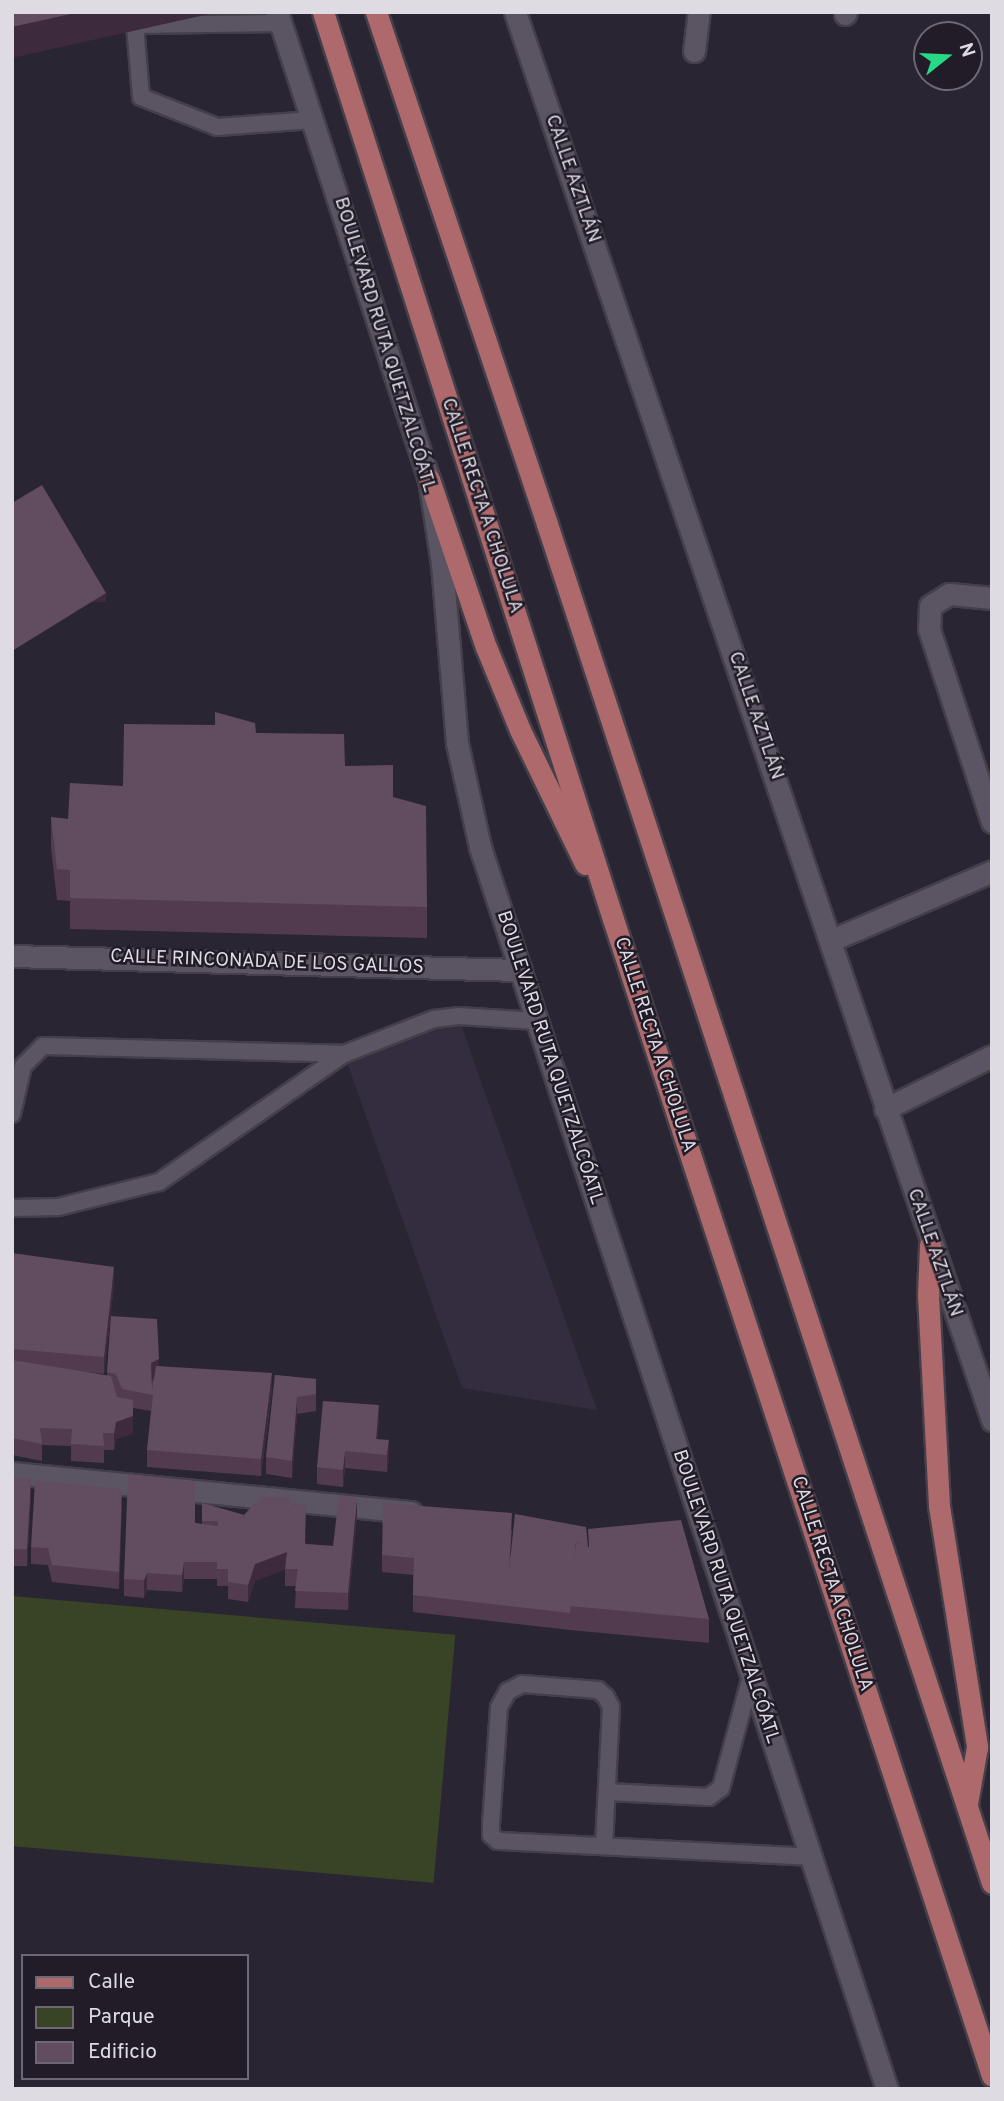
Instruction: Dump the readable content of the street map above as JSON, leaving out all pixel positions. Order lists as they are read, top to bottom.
{
  "streets": {
    "main road": [
      "CALLE AZTLÁN",
      "BOULEVARD RUTA QUETZALCÓATL",
      "CALLE RECTA A CHOLULA",
      "CALLE RINCONADA DE LOS GALLOS"
    ]
  },
  "crossings": [
    ["BOULEVARD RUTA QUETZALCÓATL", "CALLE RINCONADA DE LOS GALLOS"]
  ],
  "legend": ["Calle", "Parque", "Edificio"],
  "north": "right"
}
